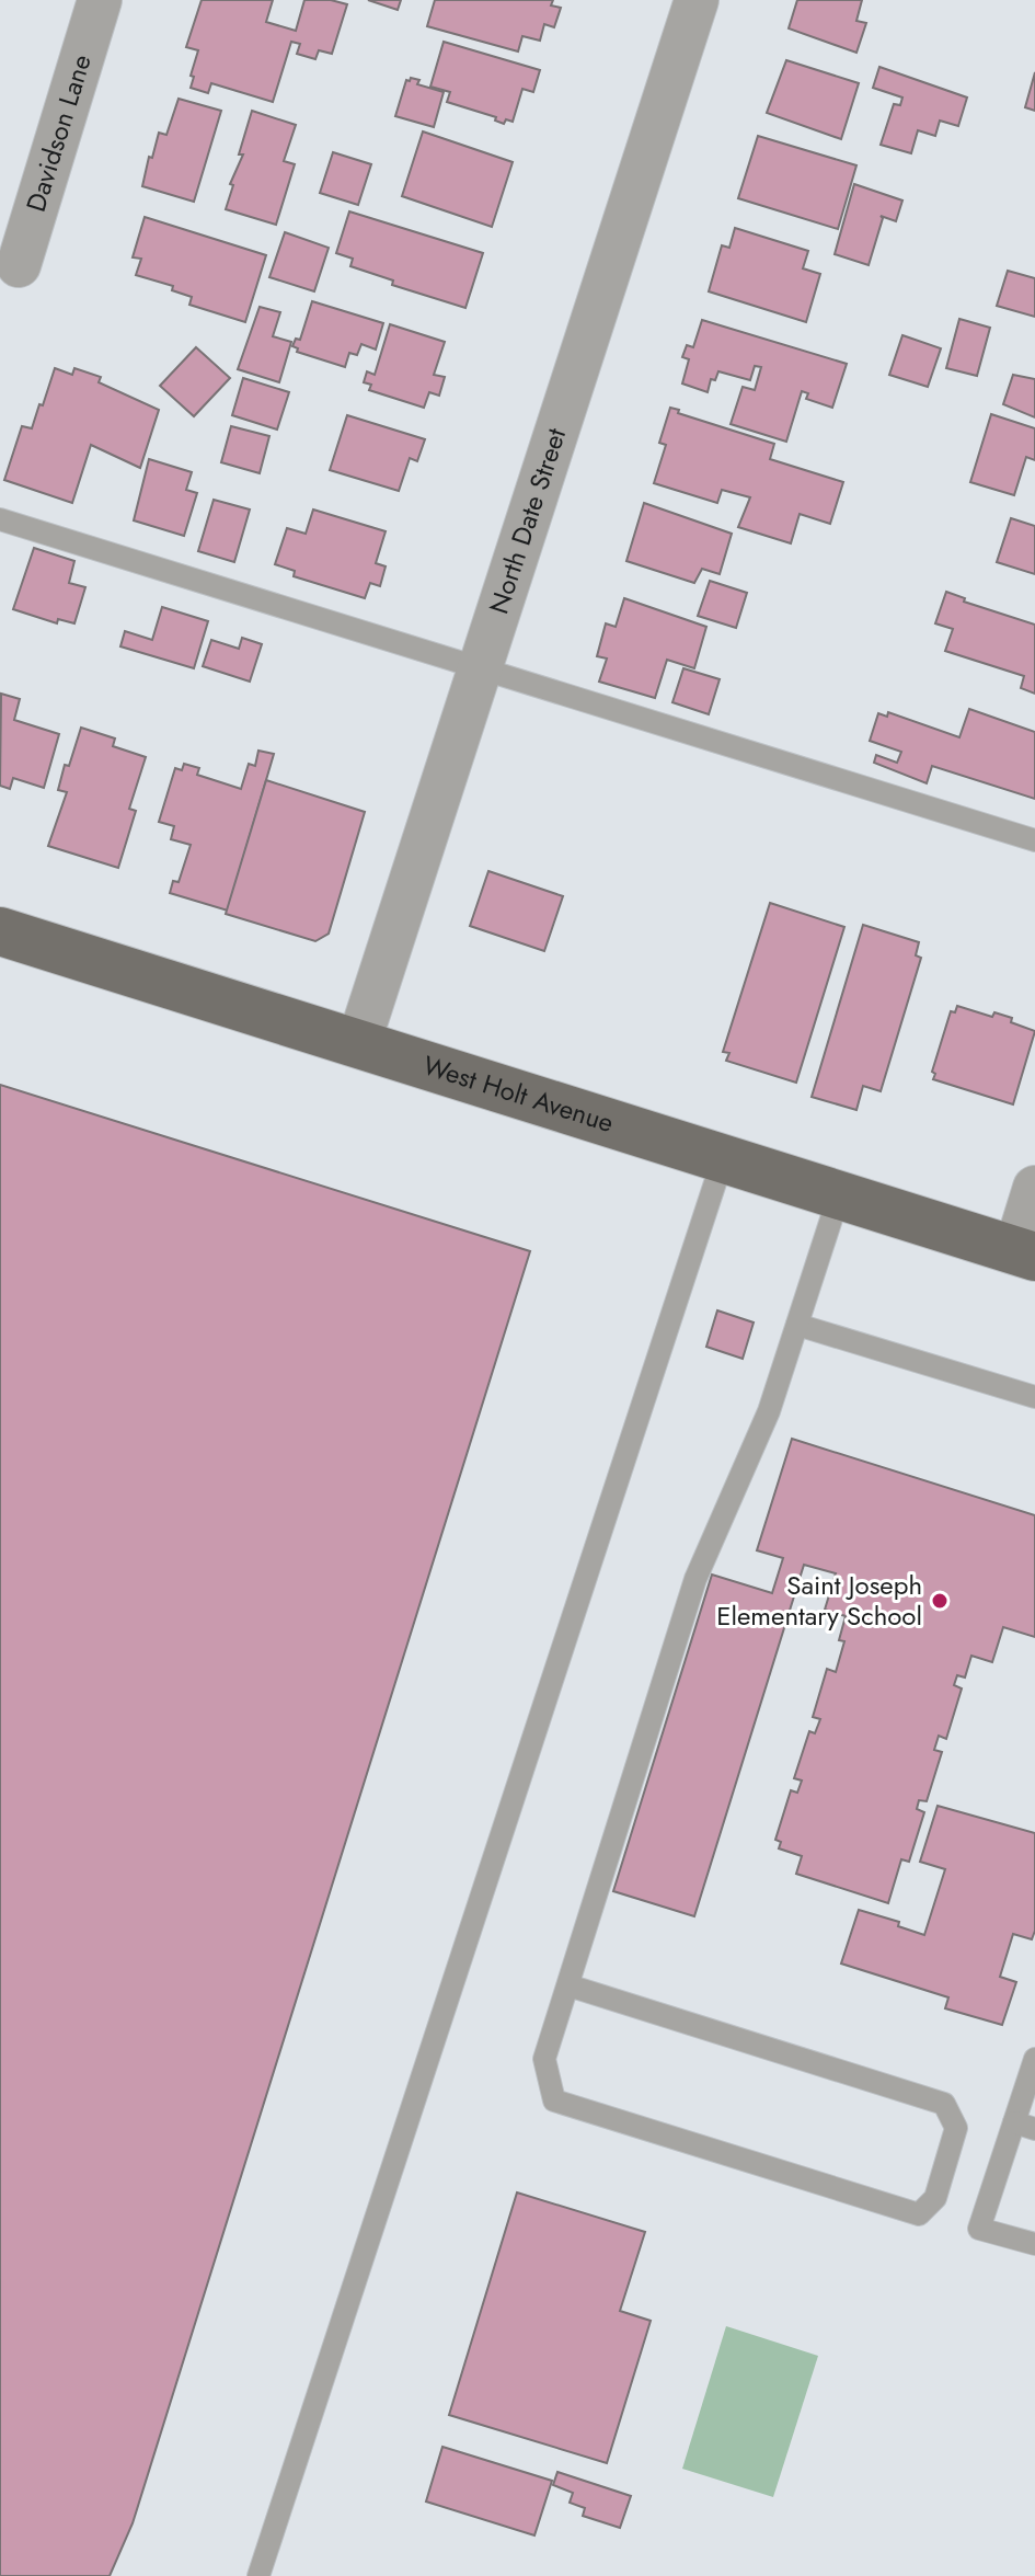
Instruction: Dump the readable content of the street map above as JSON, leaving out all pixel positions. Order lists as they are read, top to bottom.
{
  "streets": {
    "main road": ["West Holt Avenue"],
    "street": ["Davidson Lane", "North Date Street"]
  },
  "crossings": [
    ["North Date Street", "West Holt Avenue"]
  ],
  "places": ["Saint Joseph Elementary School"]
}
